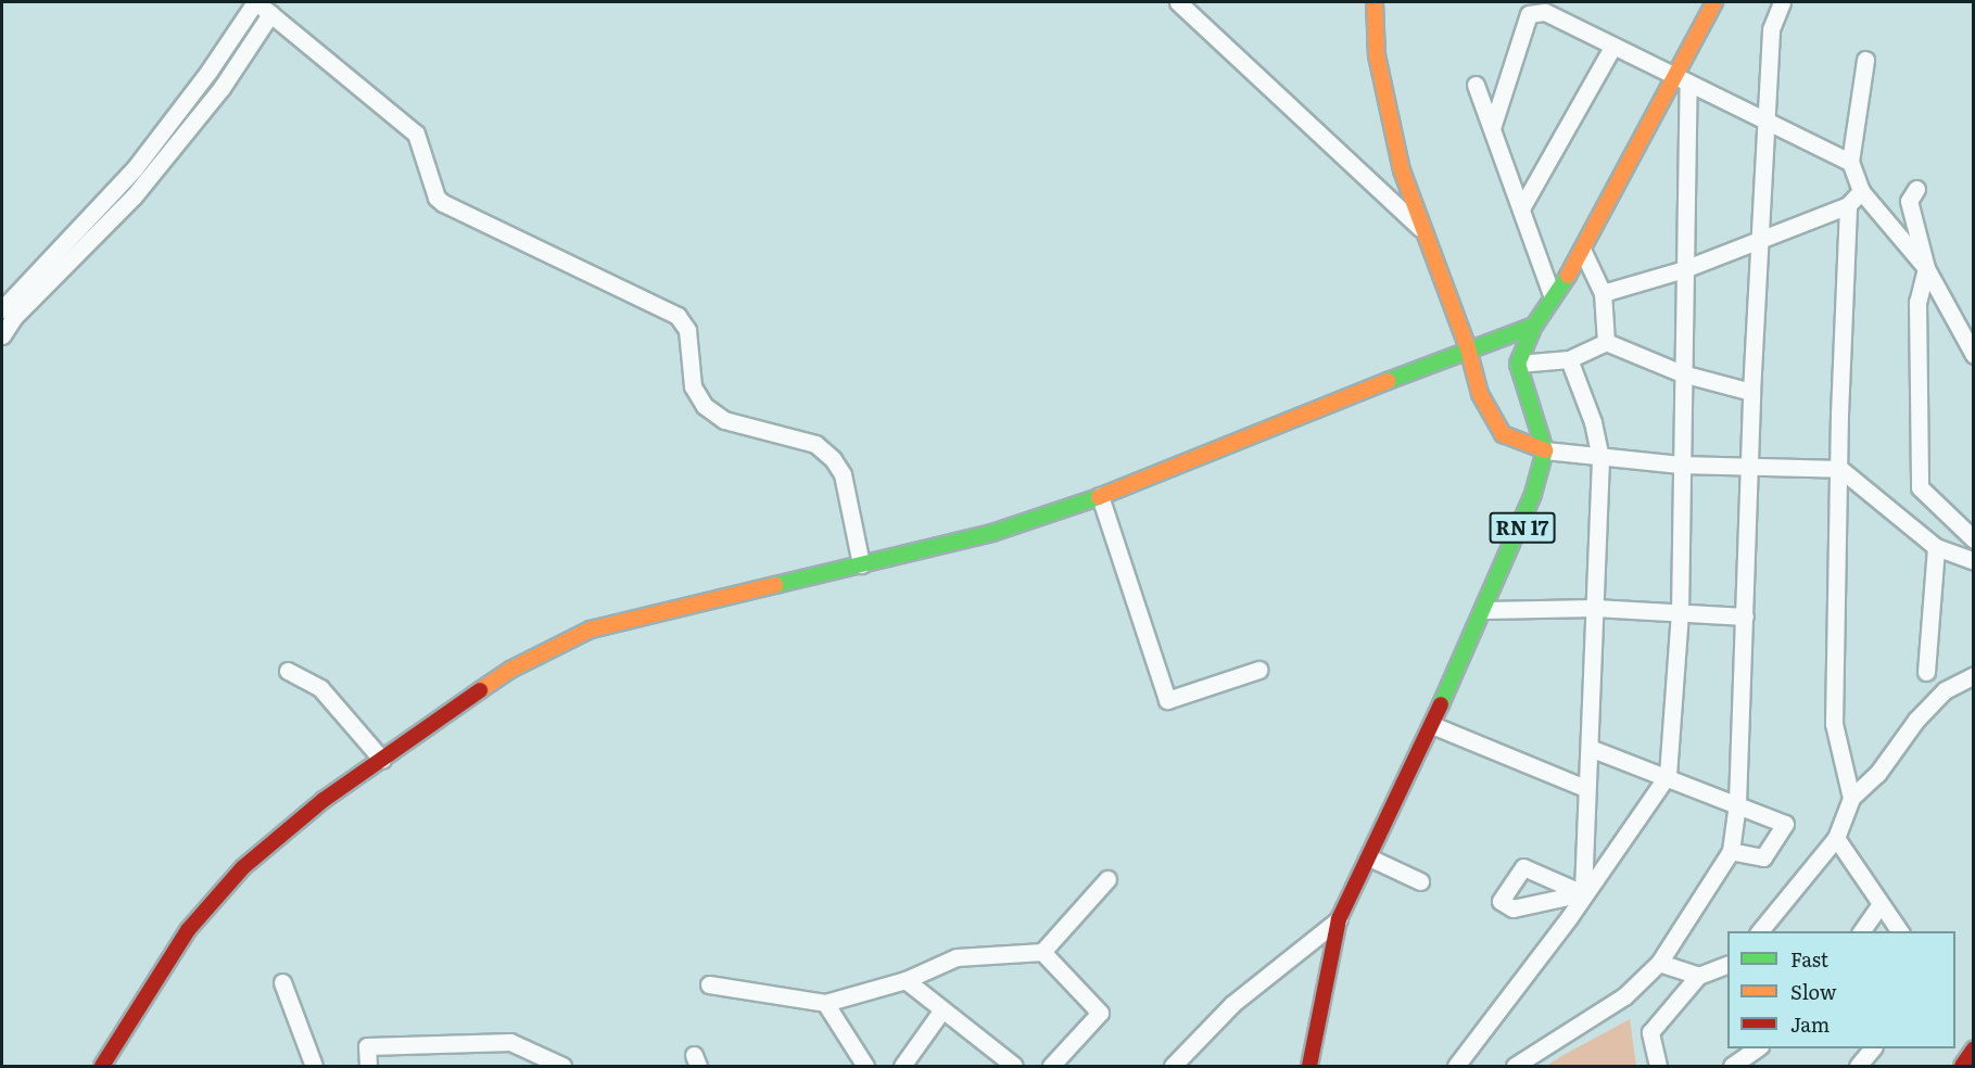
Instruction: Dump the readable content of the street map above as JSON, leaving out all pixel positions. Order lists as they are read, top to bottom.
{
  "streets": {
    "main road": ["RN 17"]
  },
  "legend": ["Fast", "Slow", "Jam"]
}
